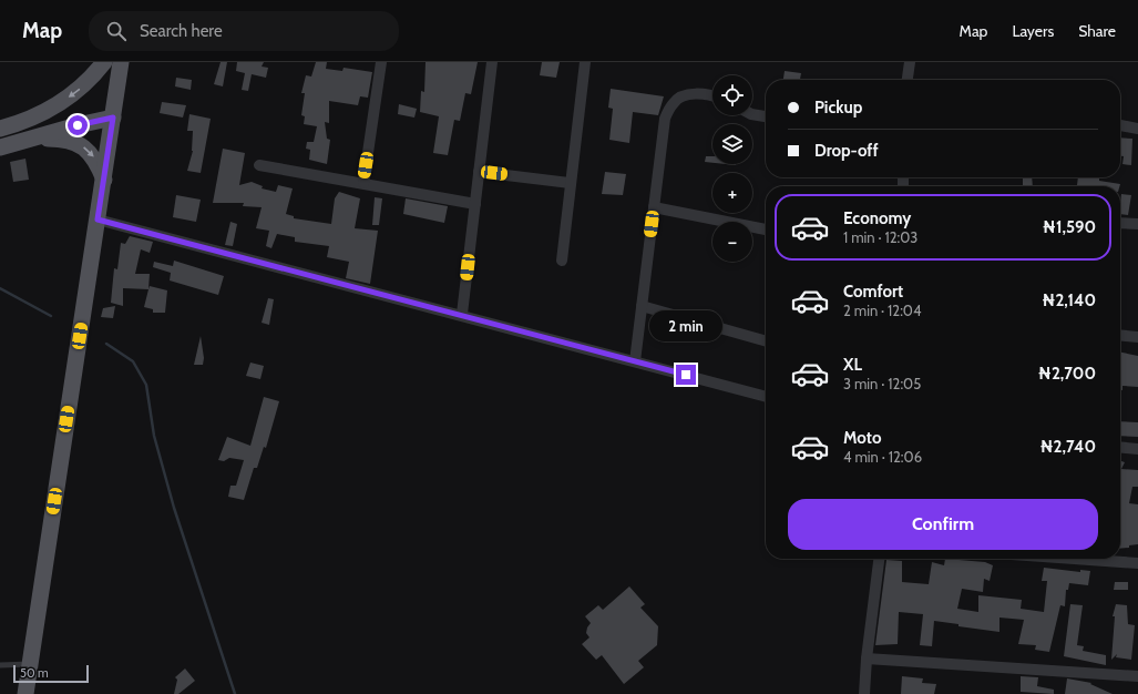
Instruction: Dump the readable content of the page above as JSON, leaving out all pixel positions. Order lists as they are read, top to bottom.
{
  "scale_bar": "50 m",
  "page": {
    "header": "Map",
    "search": "Search here",
    "nav": ["Map", "Layers", "Share"],
    "map_buttons": ["+", "−"],
    "banner": ["Pickup", "Drop-off"],
    "list": [
      {
        "name": "Economy",
        "note": "1 min · 12:03",
        "value": "₦1,590"
      },
      {
        "name": "Comfort",
        "note": "2 min · 12:04",
        "value": "₦2,140"
      },
      {
        "name": "XL",
        "note": "3 min · 12:05",
        "value": "₦2,700"
      },
      {
        "name": "Moto",
        "note": "4 min · 12:06",
        "value": "₦2,740"
      }
    ],
    "bubble": "2 min",
    "buttons": "Confirm",
    "scale": "50 m"
  }
}
